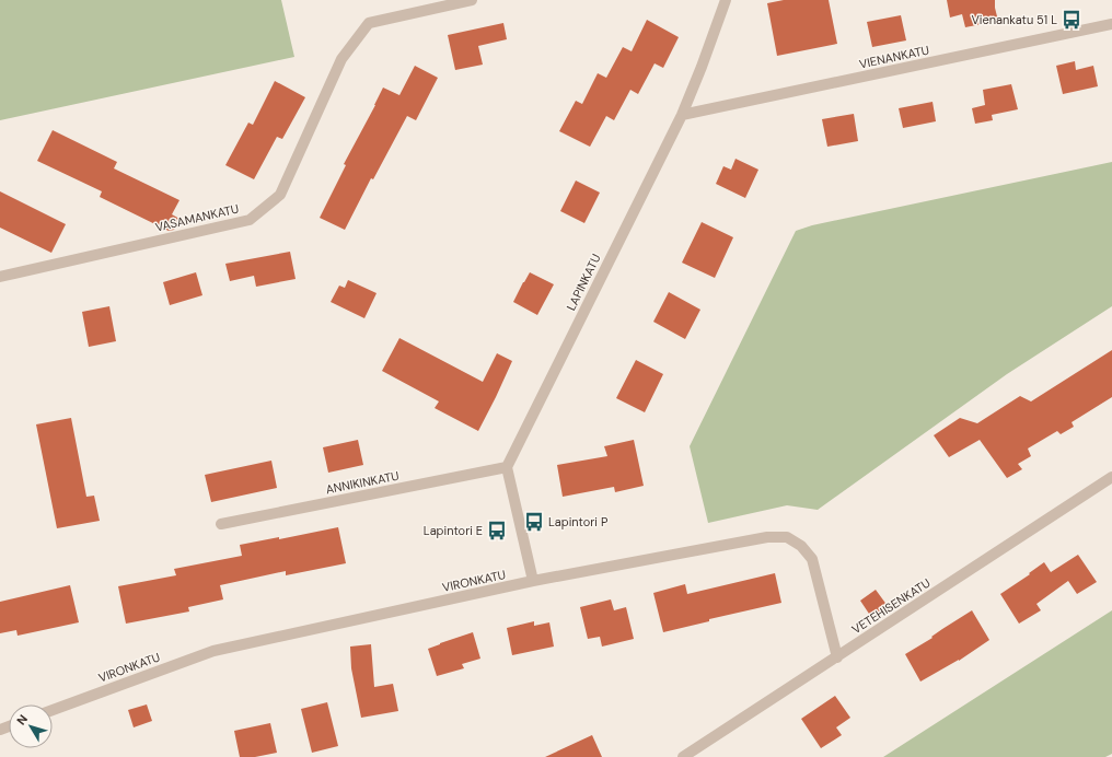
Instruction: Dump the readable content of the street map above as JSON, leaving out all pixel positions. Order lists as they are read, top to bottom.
{
  "streets": {
    "street": [
      "VIENANKATU",
      "VASAMANKATU",
      "LAPINKATU",
      "ANNIKINKATU",
      "VIRONKATU",
      "VETEHISENKATU"
    ]
  },
  "crossings": [
    ["VIENANKATU", "LAPINKATU"],
    ["LAPINKATU", "ANNIKINKATU"],
    ["VIRONKATU", "VETEHISENKATU"]
  ],
  "places": {
    "bus stop": ["Vienankatu 51 L", "Lapintori P", "Lapintori E"]
  },
  "north": "top left"
}
